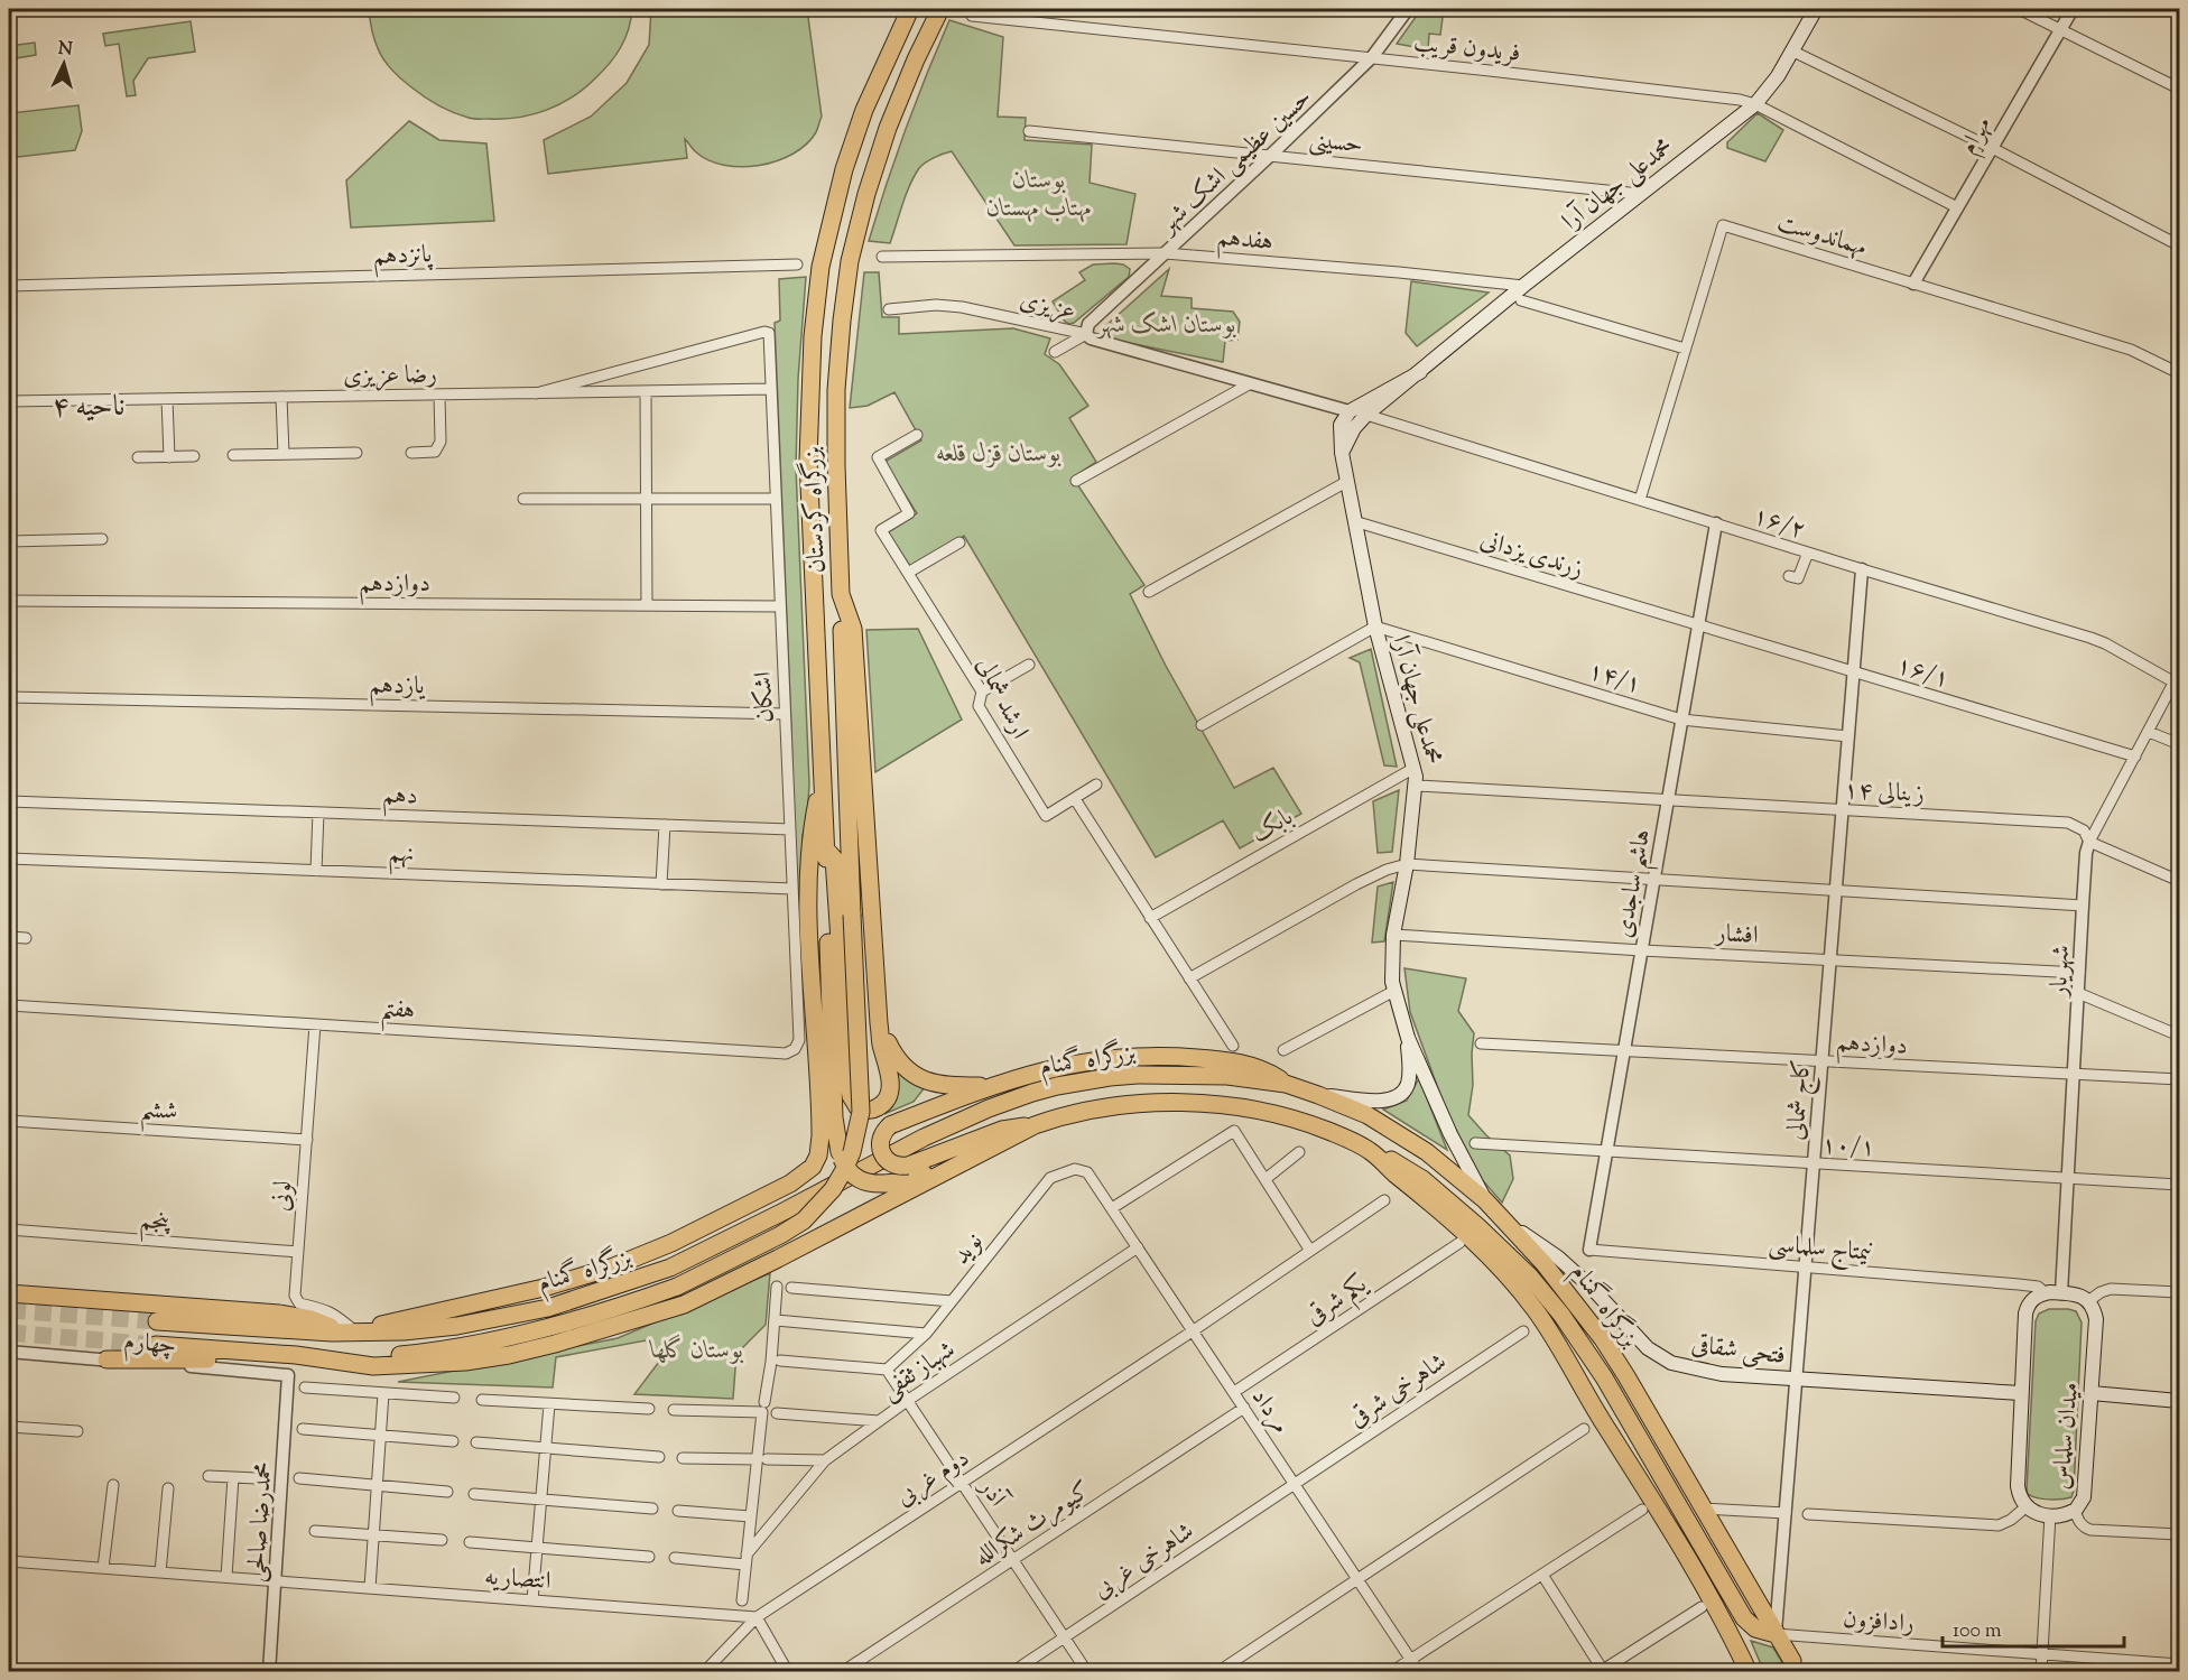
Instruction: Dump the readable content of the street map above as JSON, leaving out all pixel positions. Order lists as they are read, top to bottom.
{
  "streets": {
    "highway": ["بزرگراه کردستان", "بزرگراه گمنام"],
    "main road": ["محمدعلی جهان آرا", "فتحی شقاقی", "میدان سلماس"],
    "street": [
      "فریدون قریب",
      "مهرام",
      "حسینی",
      "حسین عظیمی اشک شهر",
      "مهماندوست",
      "هفدهم",
      "پانزدهم",
      "عزیزی",
      "رضا عزیزی",
      "۱۶/۲",
      "زرندی یزدانی",
      "دوازدهم",
      "۱۶/۱",
      "۱۴/۱",
      "یازدهم",
      "اشکان",
      "ارشد شمالی",
      "زینالی ۱۴",
      "دهم",
      "بابک",
      "نهم",
      "هاشم ساجدی",
      "افشار",
      "شهریار",
      "هفتم",
      "کاج شمالی",
      "ششم",
      "۱۰/۱",
      "لونی",
      "پنجم",
      "نیمتاج سلماسی",
      "نوید",
      "یکم شرقی",
      "چهارم",
      "شهباز ثقفی",
      "شاهرخی شرقی",
      "مرداد",
      "دوم غربی",
      "آذر",
      "محمدرضا صالحی",
      "کیومرث شکرالله",
      "شاهرخی غربی",
      "انتصاریه",
      "رادافزون"
    ]
  },
  "crossings": [
    ["فریدون قریب", "مهرام"],
    ["فریدون قریب", "حسین عظیمی اشک شهر"],
    ["فریدون قریب", "محمدعلی جهان آرا"],
    ["مهرام", "مهماندوست"],
    ["حسینی", "حسین عظیمی اشک شهر"],
    ["حسینی", "محمدعلی جهان آرا"],
    ["حسین عظیمی اشک شهر", "هفدهم"],
    ["حسین عظیمی اشک شهر", "عزیزی"],
    ["محمدعلی جهان آرا", "هفدهم"],
    ["محمدعلی جهان آرا", "عزیزی"],
    ["محمدعلی جهان آرا", "زرندی یزدانی"],
    ["محمدعلی جهان آرا", "۱۴/۱"],
    ["محمدعلی جهان آرا", "زینالی ۱۴"],
    ["محمدعلی جهان آرا", "بابک"],
    ["محمدعلی جهان آرا", "افشار"],
    ["مهماندوست", "هفدهم"],
    ["مهماندوست", "۱۶/۲"],
    ["رضا عزیزی", "اشکان"],
    ["بزرگراه کردستان", "بزرگراه گمنام"],
    ["۱۶/۲", "هاشم ساجدی"],
    ["۱۶/۲", "شهریار"],
    ["۱۶/۲", "کاج شمالی"],
    ["زرندی یزدانی", "۱۶/۱"],
    ["زرندی یزدانی", "هاشم ساجدی"],
    ["دوازدهم", "اشکان"],
    ["دوازدهم", "هاشم ساجدی"],
    ["دوازدهم", "شهریار"],
    ["دوازدهم", "کاج شمالی"],
    ["۱۶/۱", "هاشم ساجدی"],
    ["۱۶/۱", "شهریار"],
    ["۱۶/۱", "کاج شمالی"],
    ["۱۴/۱", "هاشم ساجدی"],
    ["۱۴/۱", "کاج شمالی"],
    ["یازدهم", "اشکان"],
    ["اشکان", "دهم"],
    ["اشکان", "نهم"],
    ["اشکان", "هفتم"],
    ["زینالی ۱۴", "هاشم ساجدی"],
    ["زینالی ۱۴", "شهریار"],
    ["زینالی ۱۴", "کاج شمالی"],
    ["هاشم ساجدی", "افشار"],
    ["هاشم ساجدی", "۱۰/۱"],
    ["هاشم ساجدی", "نیمتاج سلماسی"],
    ["افشار", "شهریار"],
    ["افشار", "کاج شمالی"],
    ["شهریار", "۱۰/۱"],
    ["هفتم", "لونی"],
    ["بزرگراه گمنام", "کاج شمالی"],
    ["بزرگراه گمنام", "لونی"],
    ["بزرگراه گمنام", "فتحی شقاقی"],
    ["بزرگراه گمنام", "رادافزون"],
    ["کاج شمالی", "۱۰/۱"],
    ["کاج شمالی", "نیمتاج سلماسی"],
    ["کاج شمالی", "فتحی شقاقی"],
    ["کاج شمالی", "رادافزون"],
    ["ششم", "لونی"],
    ["لونی", "پنجم"],
    ["نیمتاج سلماسی", "میدان سلماس"],
    ["نوید", "مرداد"],
    ["نوید", "آذر"],
    ["یکم شرقی", "مرداد"],
    ["چهارم", "محمدرضا صالحی"],
    ["فتحی شقاقی", "میدان سلماس"],
    ["شهباز ثقفی", "مرداد"],
    ["شهباز ثقفی", "آذر"],
    ["شاهرخی شرقی", "مرداد"],
    ["شاهرخی شرقی", "شاهرخی غربی"],
    ["مرداد", "دوم غربی"],
    ["مرداد", "کیومرث شکرالله"],
    ["مرداد", "شاهرخی غربی"],
    ["دوم غربی", "آذر"],
    ["دوم غربی", "انتصاریه"],
    ["آذر", "کیومرث شکرالله"],
    ["آذر", "شاهرخی غربی"],
    ["محمدرضا صالحی", "انتصاریه"]
  ],
  "districts": ["ناحیه ۴"],
  "parks": [
    "بوستان مهتاب مهستان",
    "بوستان اشک شهر",
    "بوستان قزل قلعه",
    "بوستان گلها"
  ],
  "scale_bar": "100 m",
  "north": "top"
}
